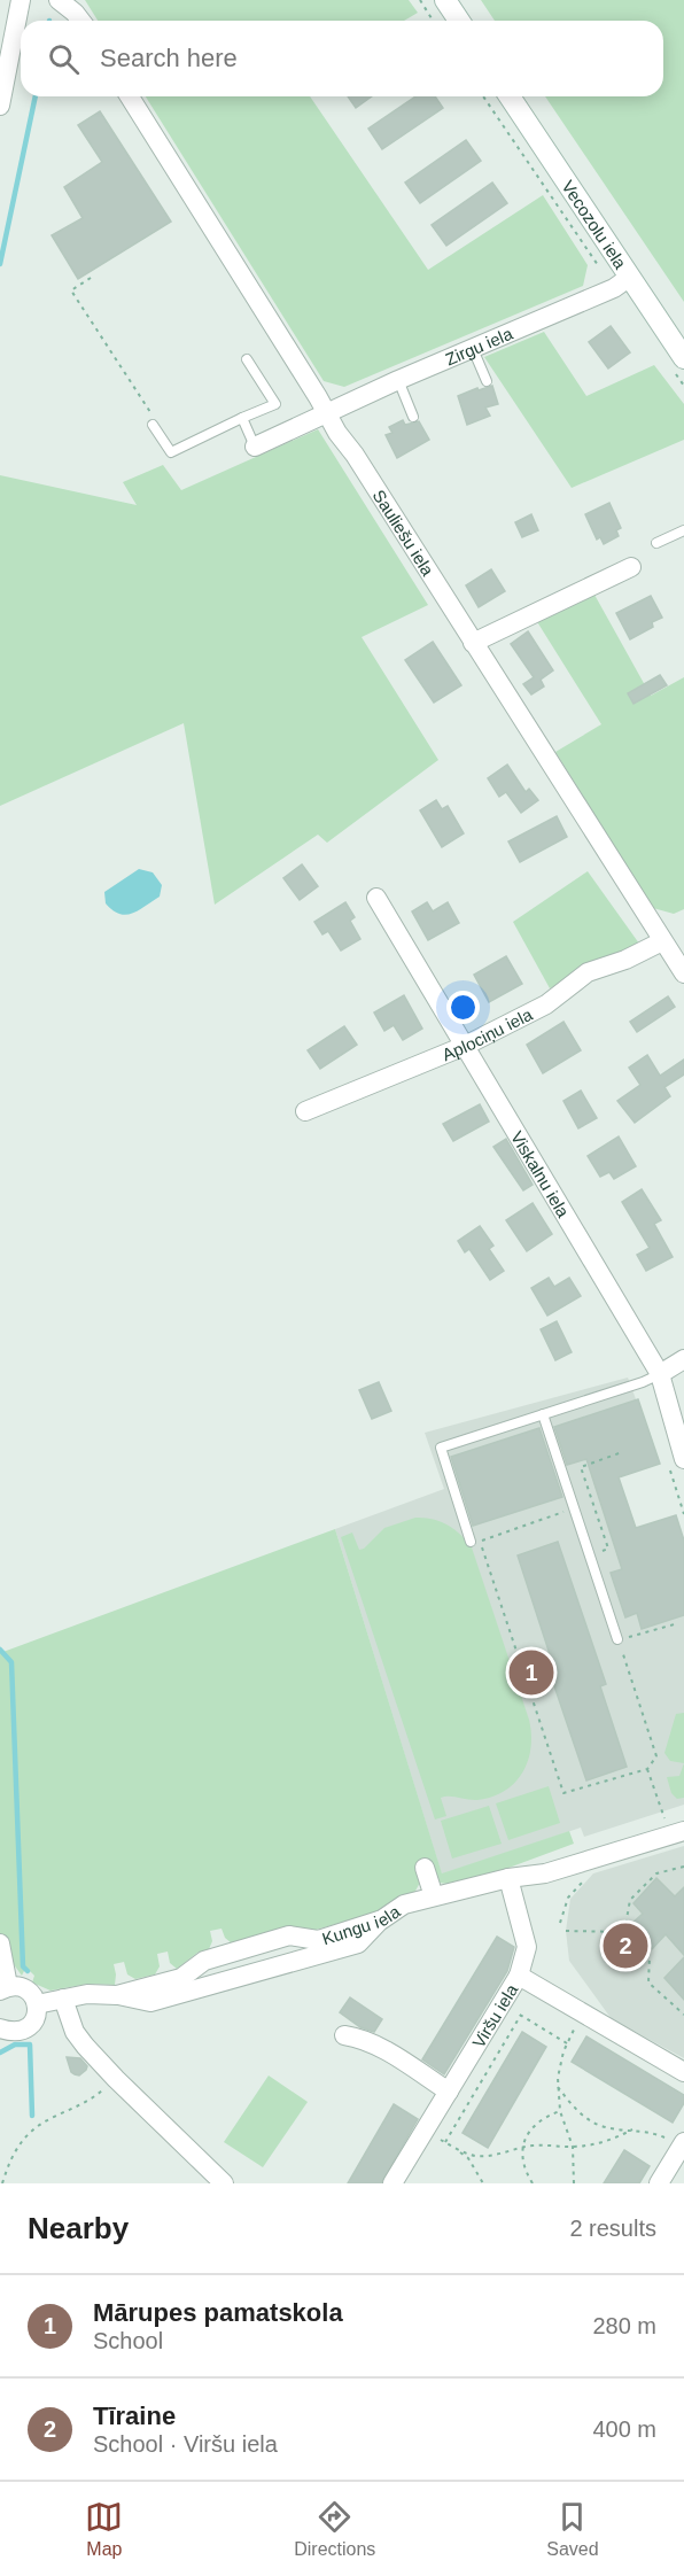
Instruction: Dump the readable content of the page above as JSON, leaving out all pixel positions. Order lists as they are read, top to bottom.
{
  "streets": {
    "street": [
      "Vecozolu iela",
      "Zirgu iela",
      "Sauliešu iela",
      "Aplociņu iela",
      "Viskalnu iela",
      "Kungu iela",
      "Viršu iela"
    ]
  },
  "crossings": [
    ["Vecozolu iela", "Zirgu iela"],
    ["Zirgu iela", "Sauliešu iela"],
    ["Sauliešu iela", "Aplociņu iela"],
    ["Aplociņu iela", "Viskalnu iela"]
  ],
  "page": {
    "search": "Search here",
    "pins": ["1", "2"],
    "heading": ["Nearby", "2 results"],
    "list": [
      {
        "mark": "1",
        "name": "Mārupes pamatskola",
        "note": "School",
        "value": "280 m"
      },
      {
        "mark": "2",
        "name": "Tīraine",
        "note": "School · Viršu iela",
        "value": "400 m"
      }
    ],
    "nav": ["Map", "Directions", "Saved"]
  }
}
